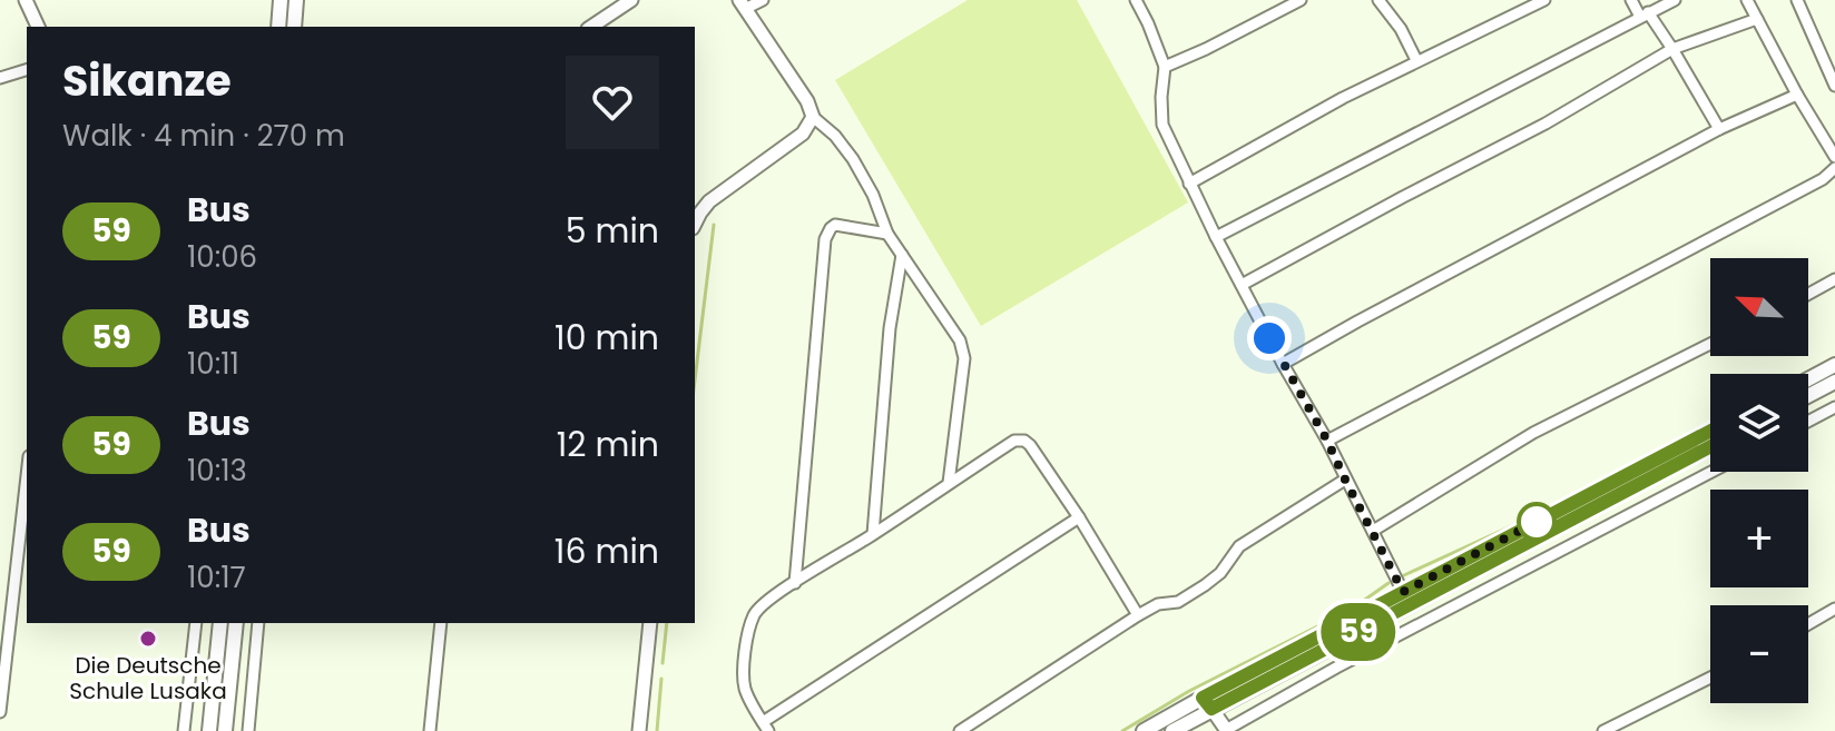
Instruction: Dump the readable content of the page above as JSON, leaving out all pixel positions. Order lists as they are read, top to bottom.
{
  "places": ["Die Deutsche Schule Lusaka"],
  "lines": ["bus line 59"],
  "north": "top left",
  "page": {
    "on_map": "59",
    "heading": ["Sikanze", "Walk · 4 min · 270 m"],
    "list": [
      {
        "mark": "59",
        "name": "Bus",
        "note": "10:06",
        "value": "5 min"
      },
      {
        "mark": "59",
        "name": "Bus",
        "note": "10:11",
        "value": "10 min"
      },
      {
        "mark": "59",
        "name": "Bus",
        "note": "10:13",
        "value": "12 min"
      },
      {
        "mark": "59",
        "name": "Bus",
        "note": "10:17",
        "value": "16 min"
      }
    ],
    "map_buttons": ["+", "−"]
  }
}
